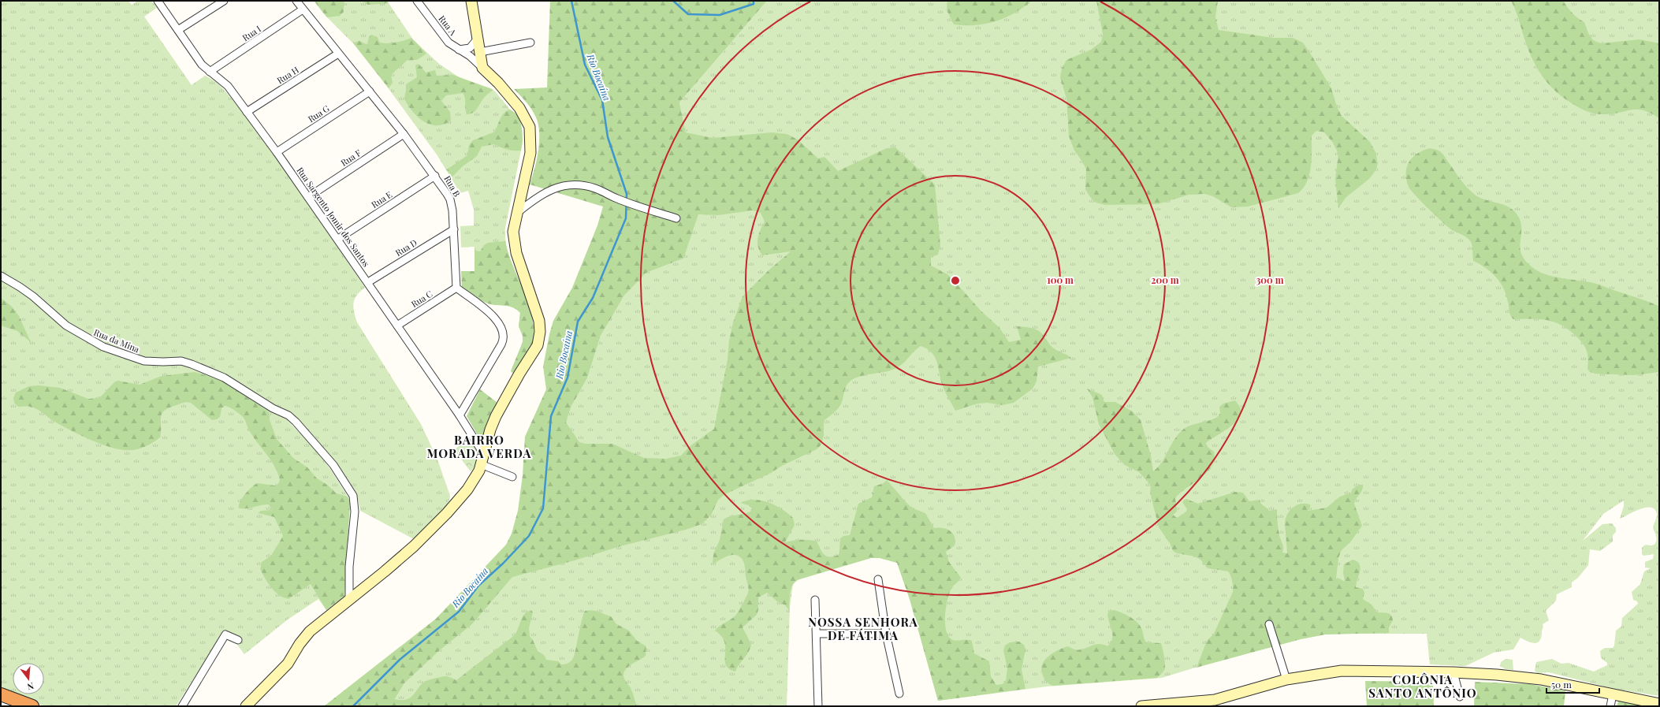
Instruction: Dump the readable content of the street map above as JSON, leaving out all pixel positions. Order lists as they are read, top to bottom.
{
  "streets": {
    "street": [
      "Rua A",
      "Rua I",
      "Rua H",
      "Rua G",
      "Rua F",
      "Rua B",
      "Rua E",
      "Rua Sargento Jomir dos Santos",
      "Rua D",
      "Rua C",
      "Rua da Mina"
    ]
  },
  "crossings": [
    ["Rua I", "Rua B"],
    ["Rua I", "Rua Sargento Jomir dos Santos"],
    ["Rua H", "Rua B"],
    ["Rua H", "Rua Sargento Jomir dos Santos"],
    ["Rua G", "Rua B"],
    ["Rua G", "Rua Sargento Jomir dos Santos"],
    ["Rua F", "Rua B"],
    ["Rua F", "Rua Sargento Jomir dos Santos"],
    ["Rua B", "Rua E"],
    ["Rua B", "Rua D"],
    ["Rua B", "Rua C"],
    ["Rua E", "Rua Sargento Jomir dos Santos"],
    ["Rua Sargento Jomir dos Santos", "Rua D"],
    ["Rua Sargento Jomir dos Santos", "Rua C"]
  ],
  "districts": ["BAIRRO MORADA VERDA", "NOSSA SENHORA DE FÁTIMA", "COLÔNIA SANTO ANTÔNIO"],
  "water": ["Rio Bocaína"],
  "scale_bar": "50 m",
  "north": "bottom",
  "rings": ["100 m", "200 m", "300 m"]
}
